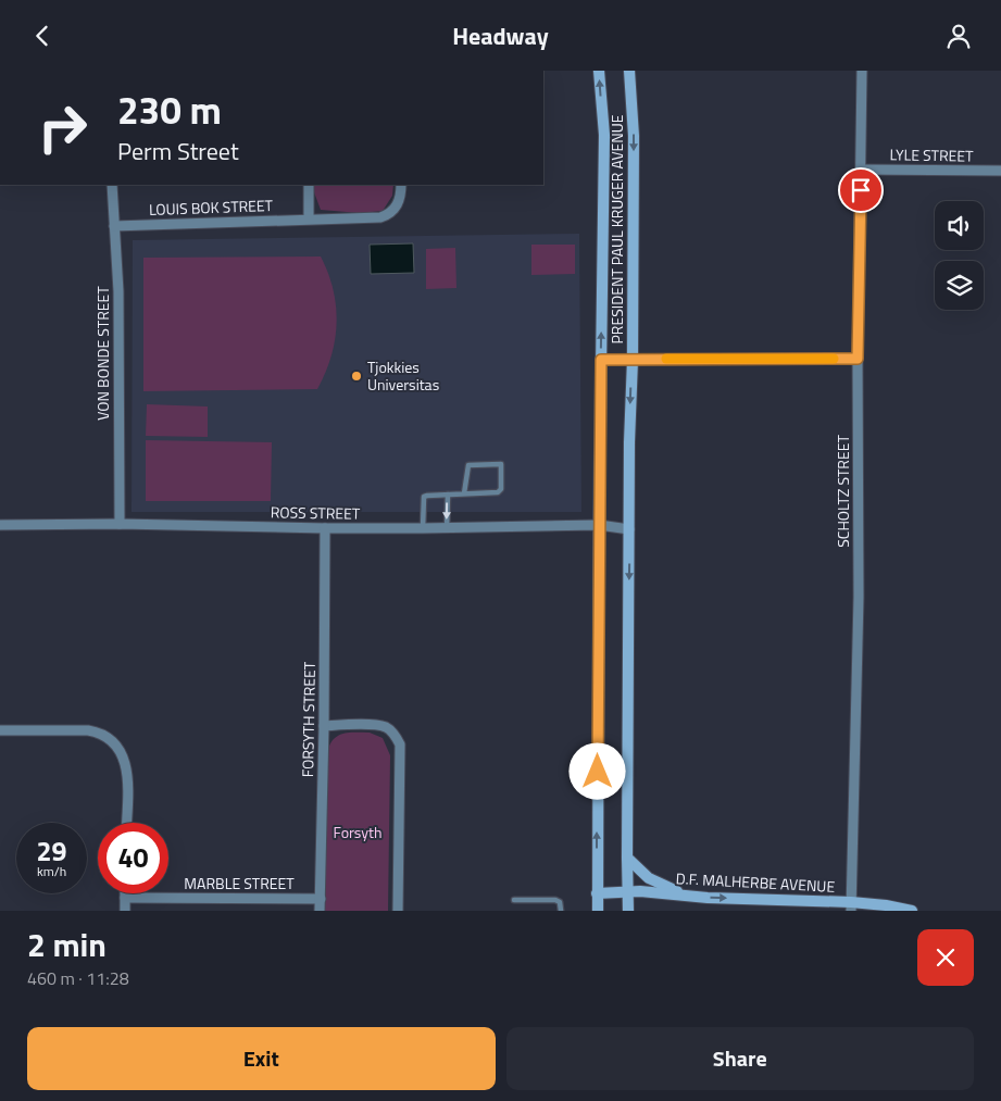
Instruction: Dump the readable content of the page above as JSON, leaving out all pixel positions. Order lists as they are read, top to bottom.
{
  "streets": {
    "street": [
      "LYLE STREET",
      "LOUIS BOK STREET",
      "PRESIDENT PAUL KRUGER AVENUE",
      "VON BONDE STREET",
      "SCHOLTZ STREET",
      "ROSS STREET",
      "FORSYTH STREET",
      "D.F. MALHERBE AVENUE",
      "MARBLE STREET"
    ]
  },
  "crossings": [
    ["LYLE STREET", "SCHOLTZ STREET"],
    ["LOUIS BOK STREET", "VON BONDE STREET"],
    ["PRESIDENT PAUL KRUGER AVENUE", "ROSS STREET"],
    ["PRESIDENT PAUL KRUGER AVENUE", "D.F. MALHERBE AVENUE"],
    ["VON BONDE STREET", "ROSS STREET"],
    ["SCHOLTZ STREET", "D.F. MALHERBE AVENUE"],
    ["ROSS STREET", "FORSYTH STREET"],
    ["FORSYTH STREET", "MARBLE STREET"]
  ],
  "one_way": ["D.F. MALHERBE AVENUE"],
  "parks": ["Forsyth"],
  "places": ["Tjokkies Universitas"],
  "page": {
    "header": "Headway",
    "turn": ["230 m", "Perm Street"],
    "speed": "29 km/h",
    "limit": "40",
    "heading": ["2 min", "460 m · 11:28"],
    "buttons": ["Exit", "Share"]
  }
}
